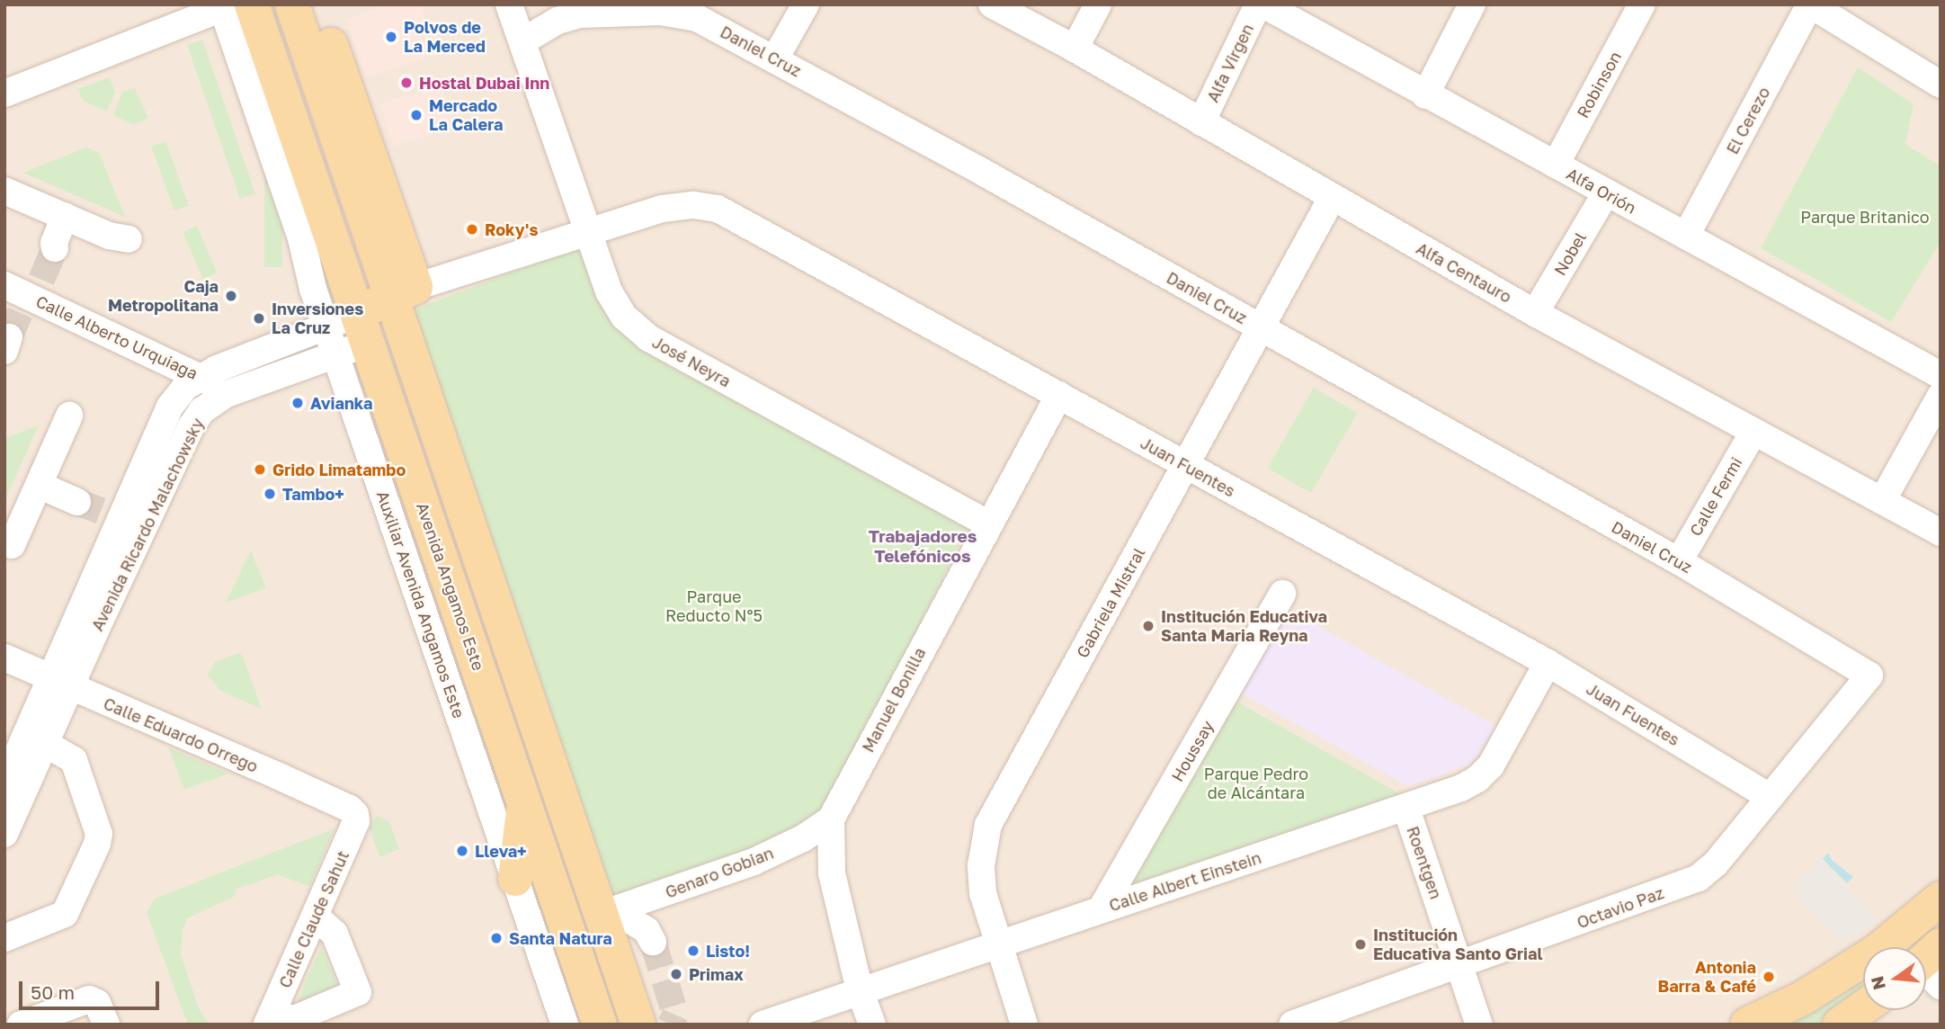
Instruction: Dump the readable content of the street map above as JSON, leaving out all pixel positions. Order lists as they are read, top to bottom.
{
  "streets": {
    "main road": ["Avenida Ricardo Malachowsky", "Avenida Angamos Este"],
    "street": [
      "Daniel Cruz",
      "Alfa Virgen",
      "Robinson",
      "El Cerezo",
      "Alfa Orión",
      "Nobel",
      "Alfa Centauro",
      "Calle Alberto Urquiaga",
      "José Neyra",
      "Juan Fuentes",
      "Calle Fermi",
      "Gabriela Mistral",
      "Auxiliar Avenida Angamos Este",
      "Manuel Bonilla",
      "Calle Eduardo Orrego",
      "Houssay",
      "Roentgen",
      "Genaro Gobian",
      "Calle Albert Einstein",
      "Octavio Paz",
      "Calle Claude Sahut"
    ]
  },
  "crossings": [
    ["Daniel Cruz", "José Neyra"],
    ["Daniel Cruz", "Calle Fermi"],
    ["Daniel Cruz", "Gabriela Mistral"],
    ["Daniel Cruz", "Octavio Paz"],
    ["Alfa Virgen", "Alfa Centauro"],
    ["Robinson", "Alfa Orión"],
    ["El Cerezo", "Alfa Orión"],
    ["Alfa Orión", "Nobel"],
    ["Nobel", "Alfa Centauro"],
    ["Alfa Centauro", "Calle Fermi"],
    ["Alfa Centauro", "Gabriela Mistral"],
    ["Calle Alberto Urquiaga", "Avenida Ricardo Malachowsky"],
    ["José Neyra", "Juan Fuentes"],
    ["José Neyra", "Manuel Bonilla"],
    ["Juan Fuentes", "Avenida Ricardo Malachowsky"],
    ["Juan Fuentes", "Gabriela Mistral"],
    ["Juan Fuentes", "Manuel Bonilla"],
    ["Juan Fuentes", "Calle Albert Einstein"],
    ["Juan Fuentes", "Octavio Paz"],
    ["Avenida Ricardo Malachowsky", "Avenida Angamos Este"],
    ["Avenida Ricardo Malachowsky", "Auxiliar Avenida Angamos Este"],
    ["Avenida Ricardo Malachowsky", "Calle Eduardo Orrego"],
    ["Avenida Angamos Este", "Auxiliar Avenida Angamos Este"],
    ["Gabriela Mistral", "Calle Albert Einstein"],
    ["Manuel Bonilla", "Genaro Gobian"],
    ["Manuel Bonilla", "Calle Albert Einstein"],
    ["Calle Eduardo Orrego", "Calle Claude Sahut"],
    ["Houssay", "Calle Albert Einstein"],
    ["Roentgen", "Calle Albert Einstein"],
    ["Roentgen", "Octavio Paz"]
  ],
  "districts": ["Trabajadores Telefónicos"],
  "parks": ["Parque Britanico", "Parque Reducto N°5", "Parque Pedro de Alcántara"],
  "places": [
    "Polvos de La Merced",
    "Hostal Dubai Inn",
    "Mercado La Calera",
    "Roky's",
    "Caja Metropolitana",
    "Inversiones La Cruz",
    "Avianka",
    "Grido Limatambo",
    "Tambo+",
    "Institución Educativa Santa Maria Reyna",
    "Lleva+",
    "Santa Natura",
    "Institución Educativa Santo Grial",
    "Listo!",
    "Primax",
    "Antonia Barra & Café"
  ],
  "scale_bar": "50 m",
  "north": "left"
}
